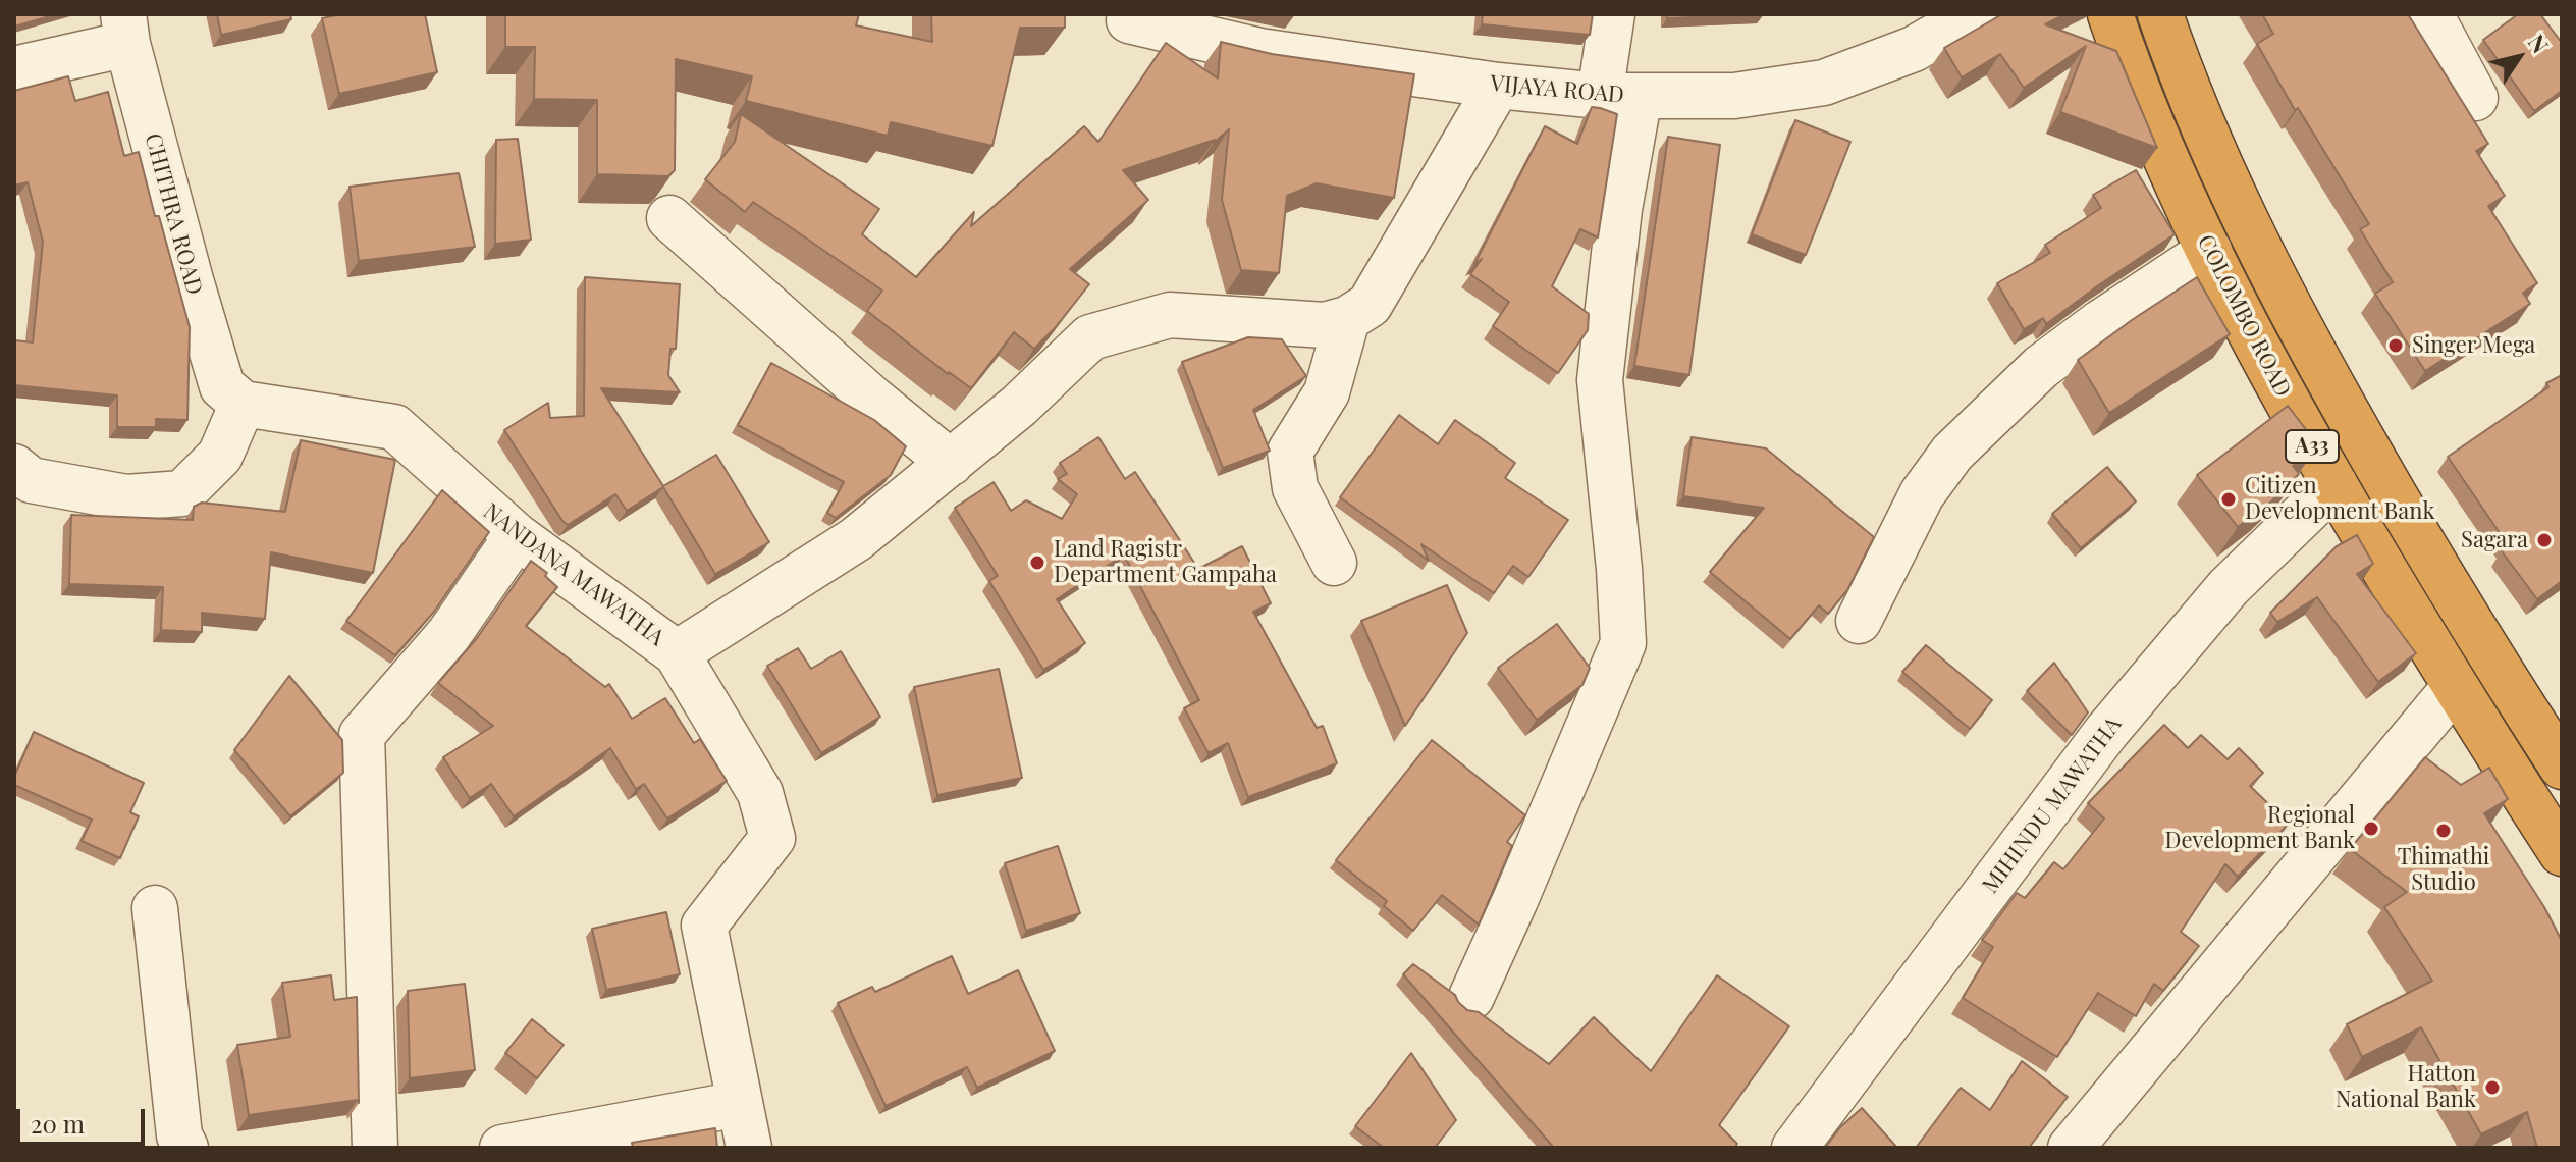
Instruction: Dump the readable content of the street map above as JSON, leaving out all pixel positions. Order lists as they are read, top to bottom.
{
  "streets": {
    "highway": ["COLOMBO ROAD", "A33"],
    "street": [
      "VIJAYA ROAD",
      "CHITHRA ROAD",
      "NANDANA MAWATHA",
      "MIHINDU MAWATHA"
    ]
  },
  "crossings": [
    ["CHITHRA ROAD", "NANDANA MAWATHA"],
    ["COLOMBO ROAD", "MIHINDU MAWATHA"]
  ],
  "places": [
    "Singer Mega",
    "Citizen Development Bank",
    "Sagara",
    "Land Ragistr Department Gampaha",
    "Regional Development Bank",
    "Thimathi Studio",
    "Hatton National Bank"
  ],
  "scale_bar": "20 m",
  "north": "top right"
}
